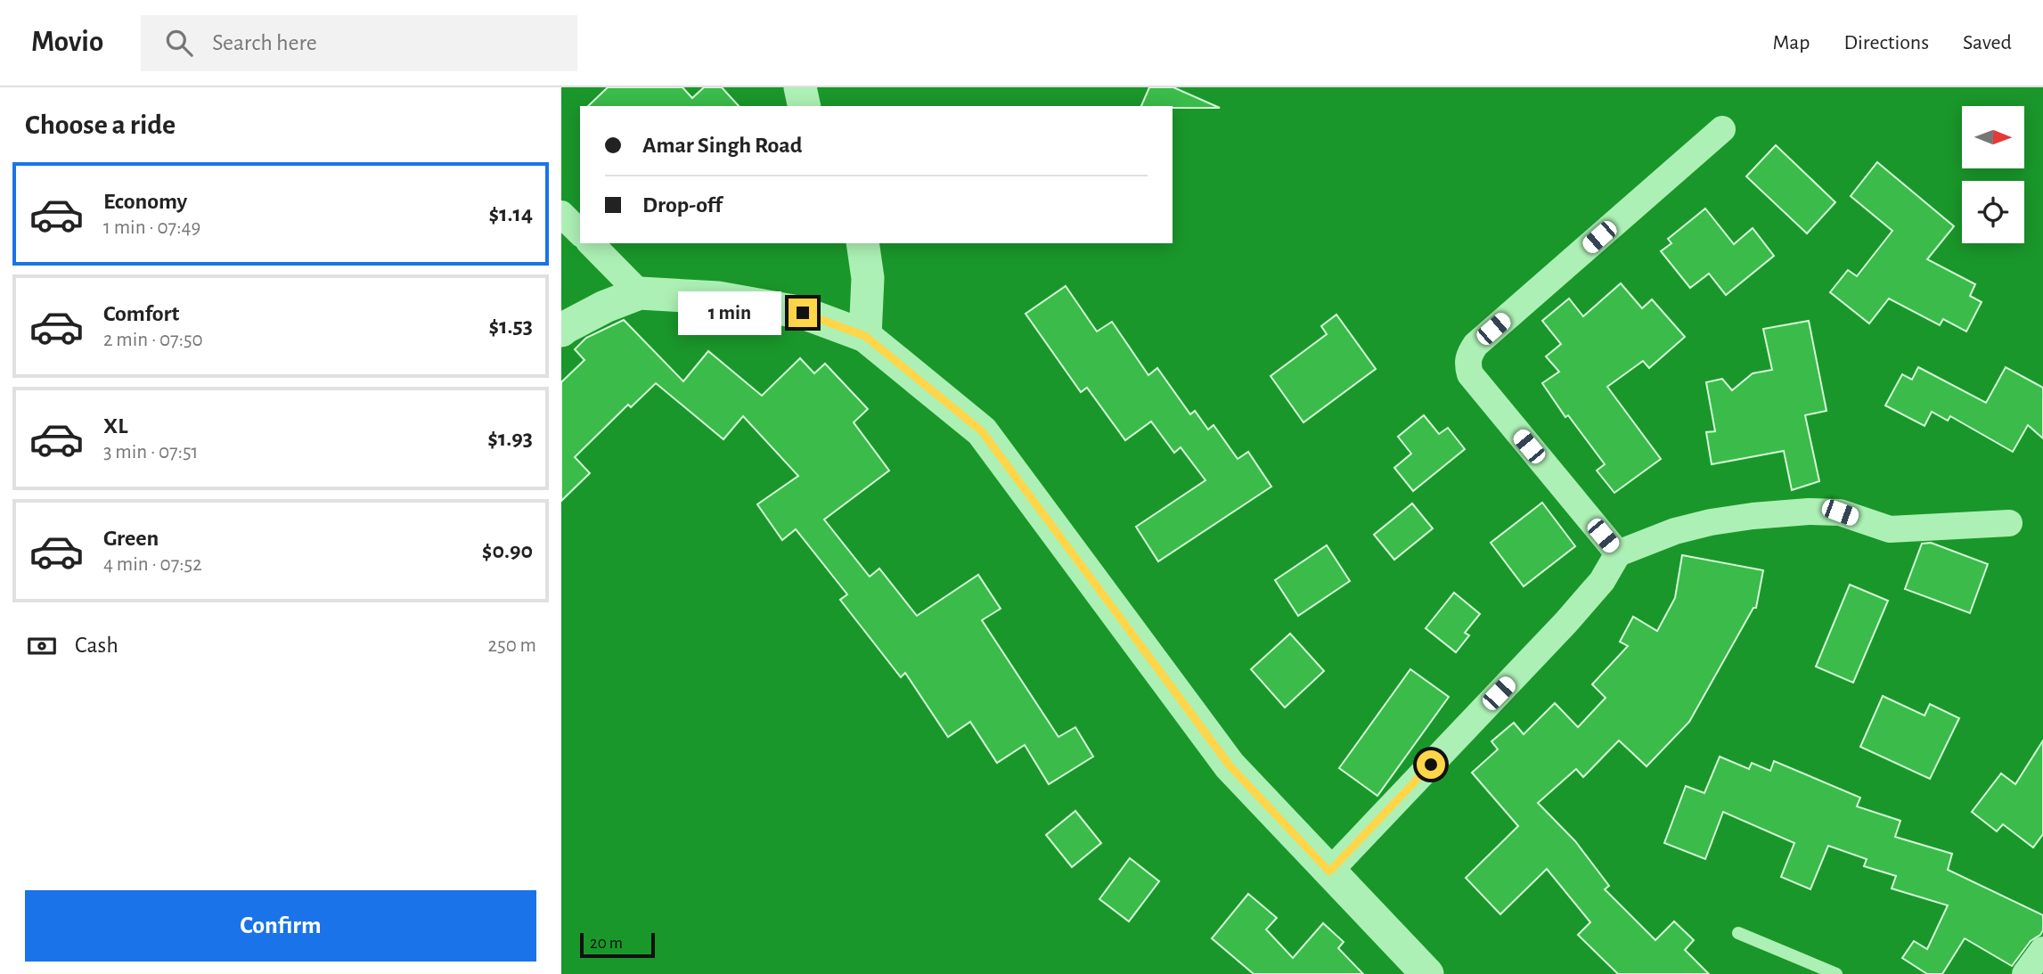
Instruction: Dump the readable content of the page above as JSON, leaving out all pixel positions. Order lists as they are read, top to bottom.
{
  "scale_bar": "20 m",
  "north": "right",
  "page": {
    "header": "Movio",
    "search": "Search here",
    "nav": ["Map", "Directions", "Saved"],
    "heading": "Choose a ride",
    "banner": ["Amar Singh Road", "Drop-off"],
    "list": [
      {
        "name": "Economy",
        "note": "1 min · 07:49",
        "value": "$1.14"
      },
      {
        "name": "Comfort",
        "note": "2 min · 07:50",
        "value": "$1.53"
      },
      {
        "name": "XL",
        "note": "3 min · 07:51",
        "value": "$1.93"
      },
      {
        "name": "Green",
        "note": "4 min · 07:52",
        "value": "$0.90"
      }
    ],
    "bubble": "1 min",
    "pay": ["Cash", "250 m"],
    "buttons": "Confirm",
    "scale": "20 m"
  }
}
